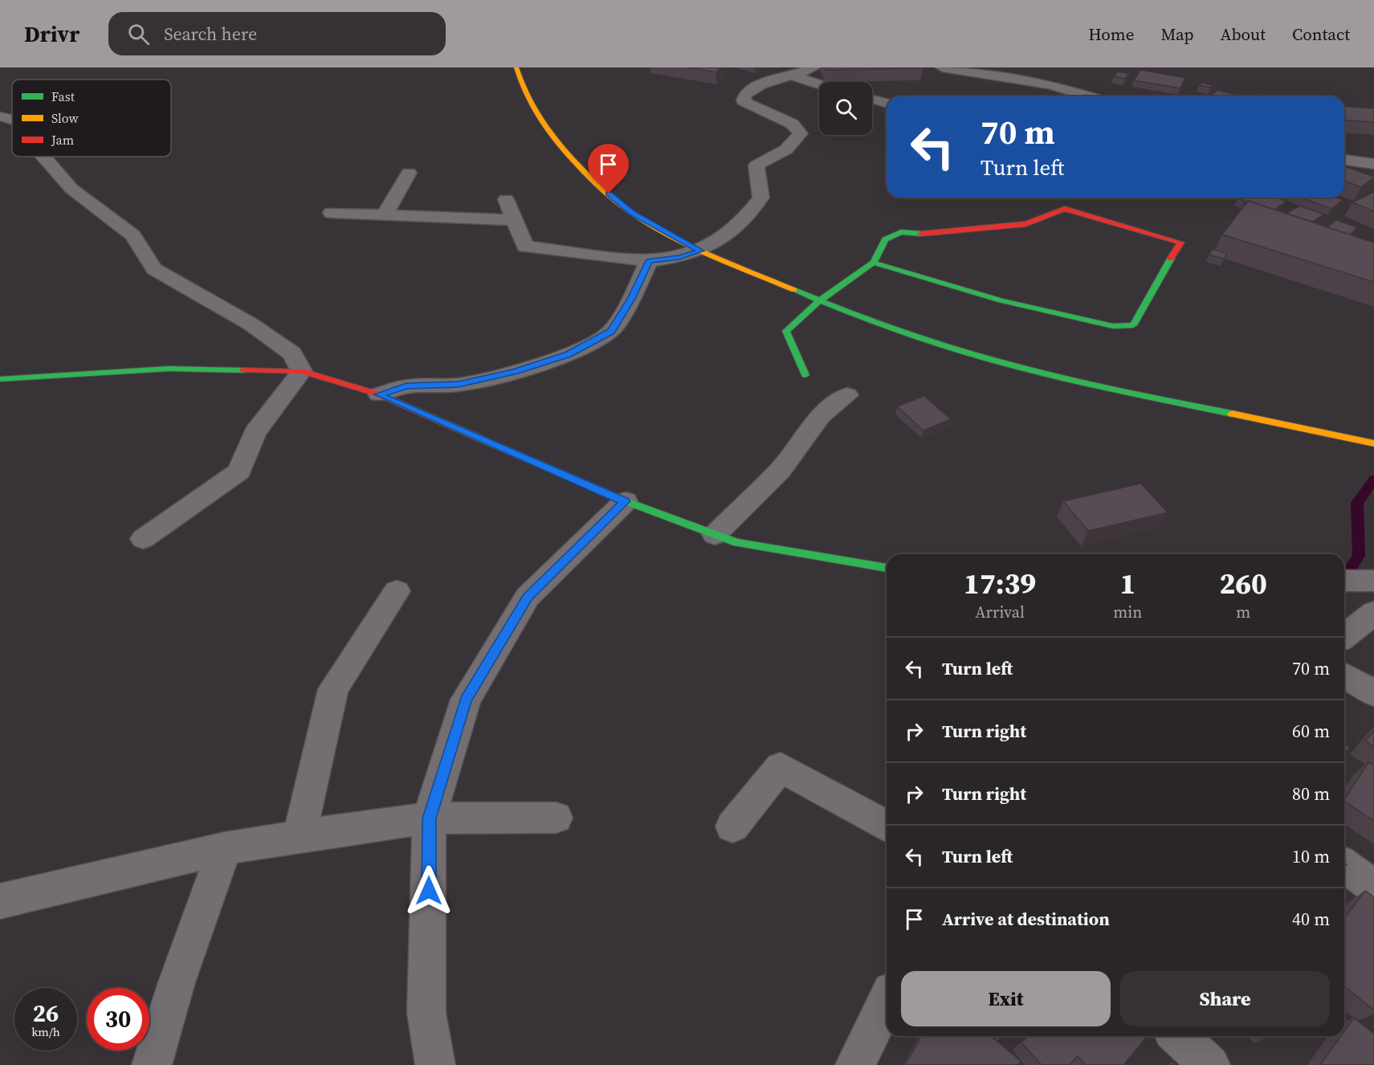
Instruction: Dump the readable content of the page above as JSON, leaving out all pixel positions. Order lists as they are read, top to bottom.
{
  "legend": ["Fast", "Slow", "Jam"],
  "page": {
    "header": "Drivr",
    "search": "Search here",
    "nav": [
      "Home",
      "Map",
      "About",
      "Contact"
    ],
    "turn": ["70 m", "Turn left"],
    "eta": [
      "17:39",
      "Arrival",
      "1",
      "min",
      "260",
      "m"
    ],
    "list": [
      {
        "name": "Turn left",
        "value": "70 m"
      },
      {
        "name": "Turn right",
        "value": "60 m"
      },
      {
        "name": "Turn right",
        "value": "80 m"
      },
      {
        "name": "Turn left",
        "value": "10 m"
      },
      {
        "name": "Arrive at destination",
        "value": "40 m"
      }
    ],
    "buttons": ["Exit", "Share"],
    "speed": "26 km/h",
    "limit": "30"
  }
}
